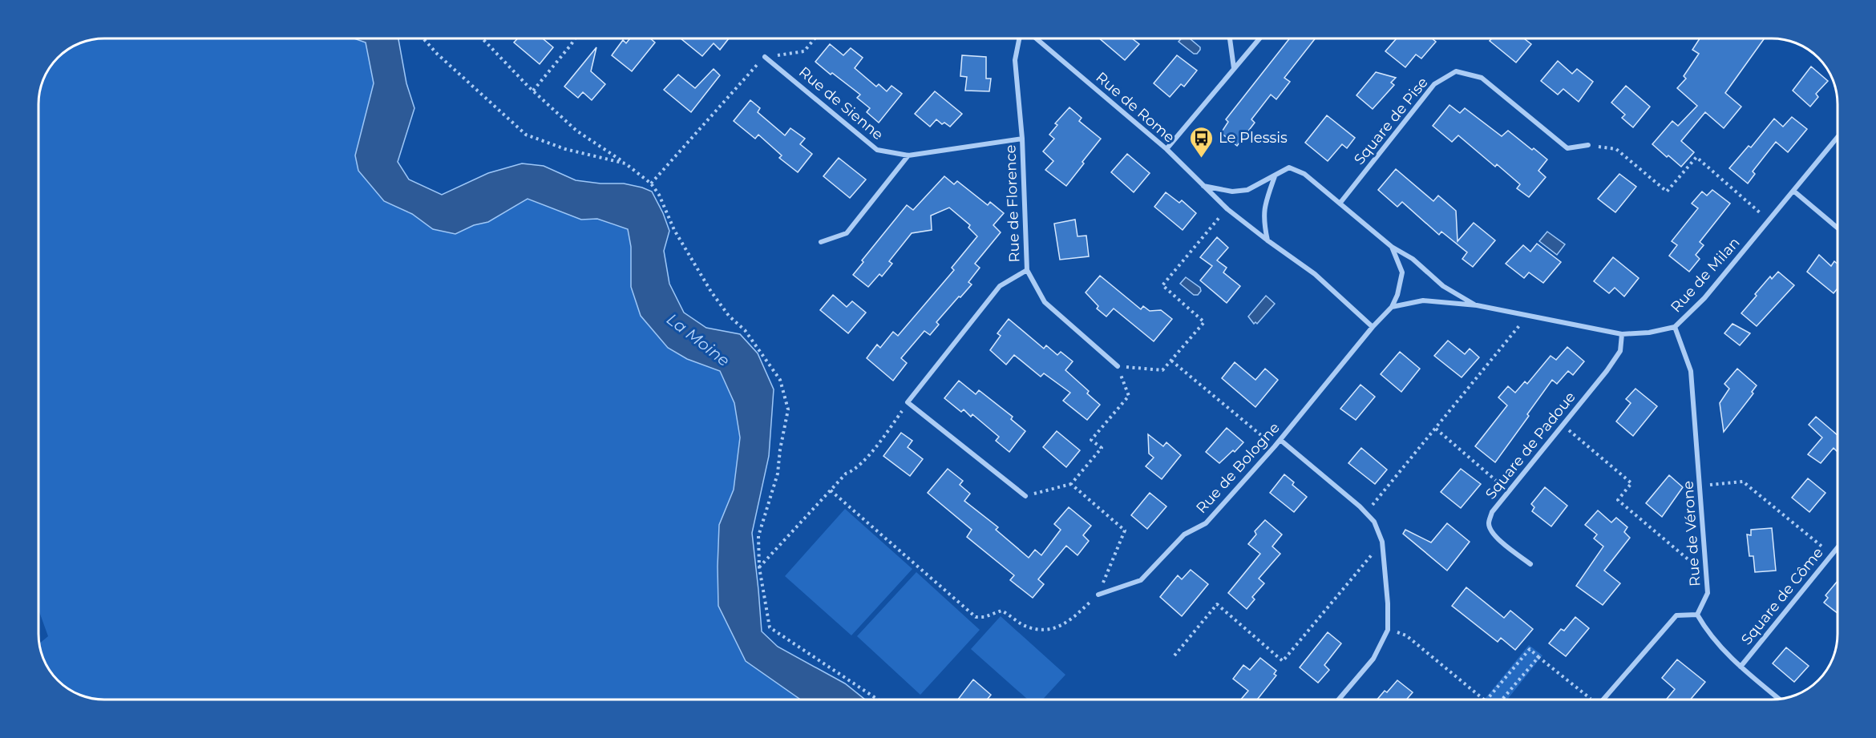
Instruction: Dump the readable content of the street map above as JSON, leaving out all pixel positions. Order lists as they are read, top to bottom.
{
  "streets": {
    "street": [
      "Rue de Sienne",
      "Rue de Rome",
      "Square de Pise",
      "Rue de Florence",
      "Rue de Milan",
      "Square de Padoue",
      "Rue de Bologne",
      "Rue de Vérone",
      "Square de Côme"
    ]
  },
  "crossings": [
    ["Rue de Sienne", "Rue de Florence"],
    ["Rue de Rome", "Rue de Bologne"],
    ["Square de Pise", "Rue de Milan"],
    ["Rue de Milan", "Square de Padoue"],
    ["Rue de Milan", "Rue de Bologne"],
    ["Rue de Milan", "Rue de Vérone"]
  ],
  "water": ["La Moine"],
  "places": {
    "bus stop": ["Le Plessis"]
  }
}
